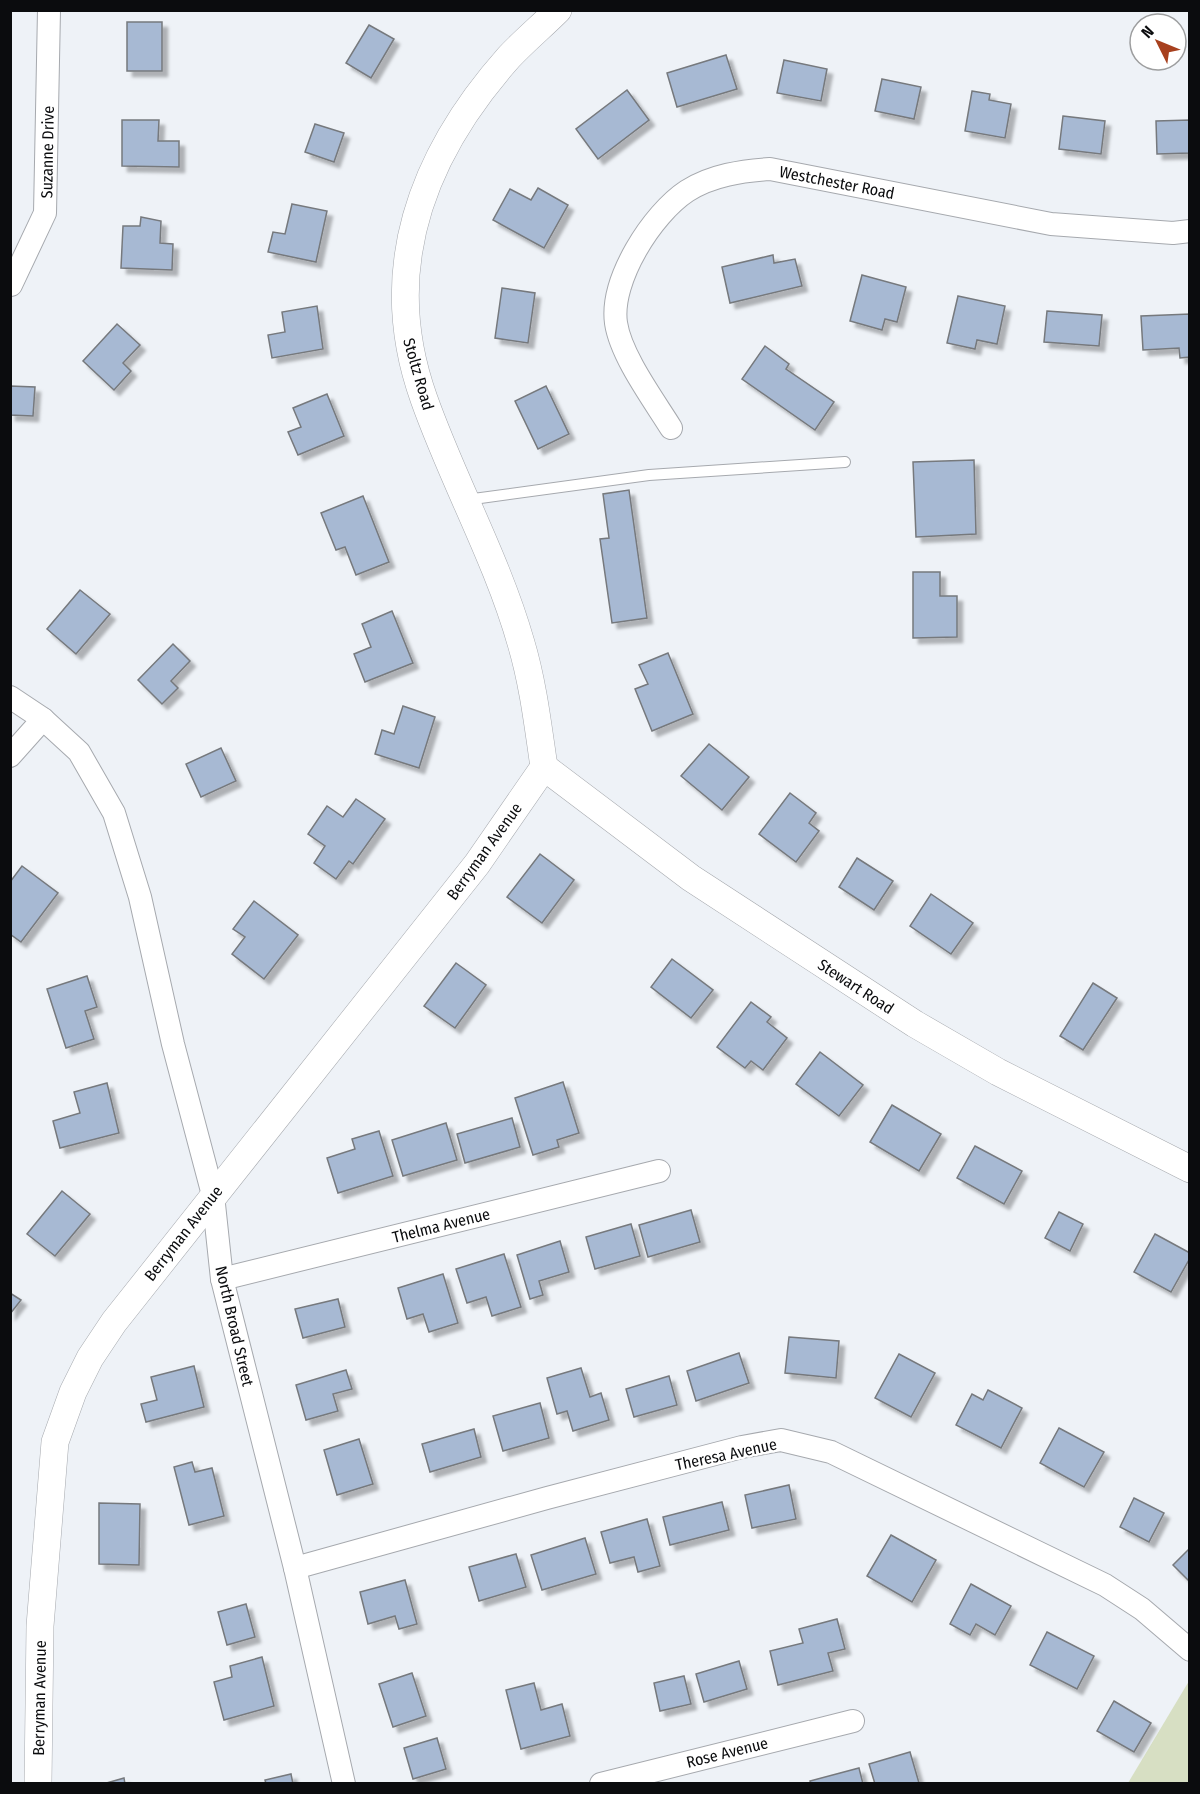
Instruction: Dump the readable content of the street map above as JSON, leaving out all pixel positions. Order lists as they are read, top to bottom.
{
  "streets": {
    "street": [
      "Suzanne Drive",
      "Westchester Road",
      "Stoltz Road",
      "Berryman Avenue",
      "Stewart Road",
      "Thelma Avenue",
      "North Broad Street",
      "Theresa Avenue",
      "Rose Avenue"
    ]
  },
  "crossings": [
    ["Stoltz Road", "Berryman Avenue"],
    ["Stoltz Road", "Stewart Road"],
    ["Berryman Avenue", "Stewart Road"],
    ["Berryman Avenue", "North Broad Street"],
    ["Thelma Avenue", "North Broad Street"],
    ["North Broad Street", "Theresa Avenue"]
  ],
  "north": "top left"
}
